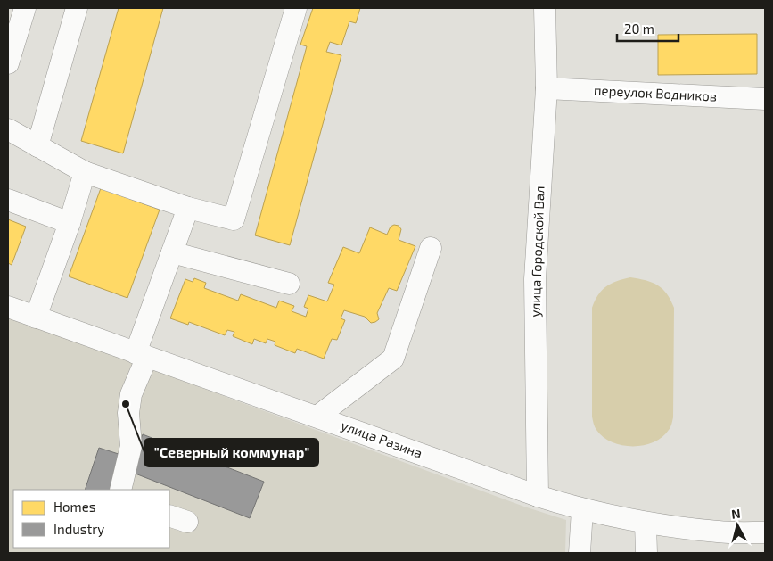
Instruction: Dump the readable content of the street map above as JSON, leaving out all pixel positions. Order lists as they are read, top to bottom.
{
  "streets": {
    "street": ["переулок Водников", "улица Городской Вал", "улица Разина"]
  },
  "crossings": [
    ["переулок Водников", "улица Городской Вал"],
    ["улица Городской Вал", "улица Разина"]
  ],
  "places": ["\"Северный коммунар\""],
  "legend": ["Homes", "Industry"],
  "scale_bar": "20 m",
  "north": "top"
}
